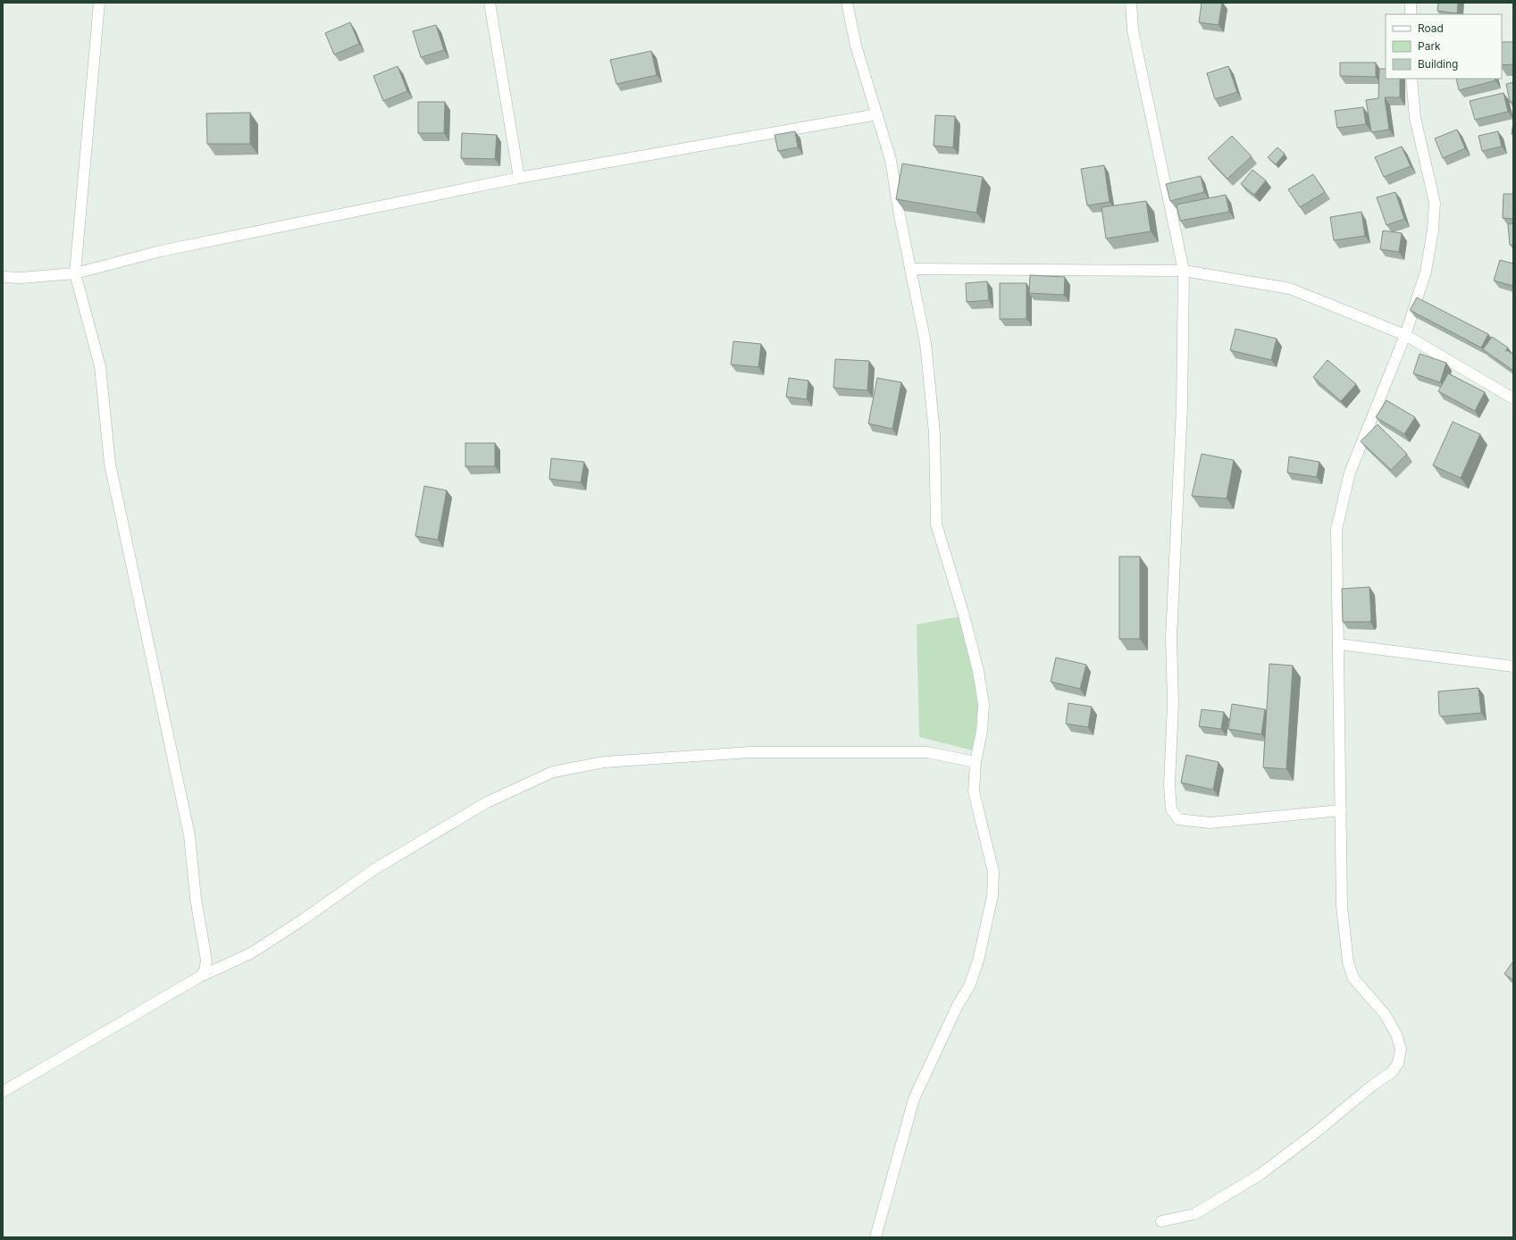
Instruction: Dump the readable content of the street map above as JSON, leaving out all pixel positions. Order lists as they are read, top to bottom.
{
  "legend": ["Road", "Park", "Building"]
}
